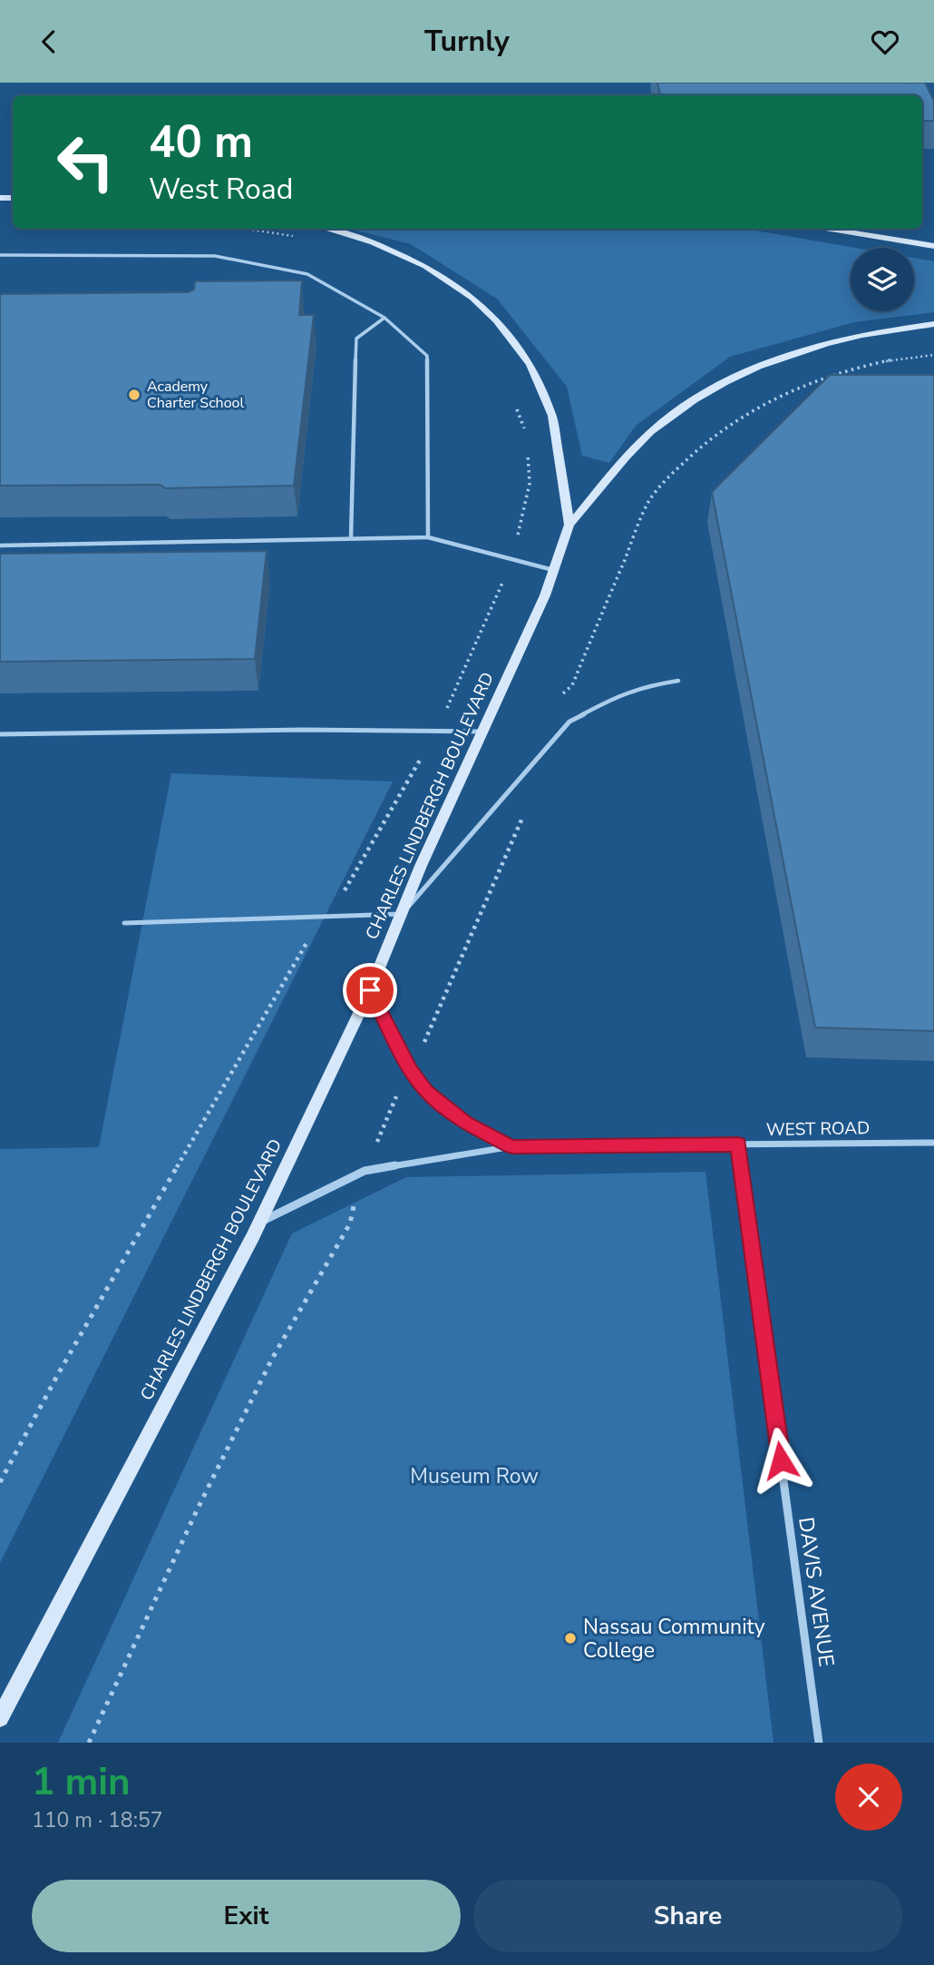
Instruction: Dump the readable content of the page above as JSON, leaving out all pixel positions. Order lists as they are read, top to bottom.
{
  "streets": {
    "street": ["CHARLES LINDBERGH BOULEVARD", "WEST ROAD", "DAVIS AVENUE"]
  },
  "crossings": [
    ["CHARLES LINDBERGH BOULEVARD", "WEST ROAD"],
    ["WEST ROAD", "DAVIS AVENUE"]
  ],
  "parks": ["Museum Row"],
  "places": ["Academy Charter School", "Nassau Community College"],
  "page": {
    "header": "Turnly",
    "turn": ["40 m", "West Road"],
    "heading": ["1 min", "110 m · 18:57"],
    "buttons": ["Exit", "Share"]
  }
}
